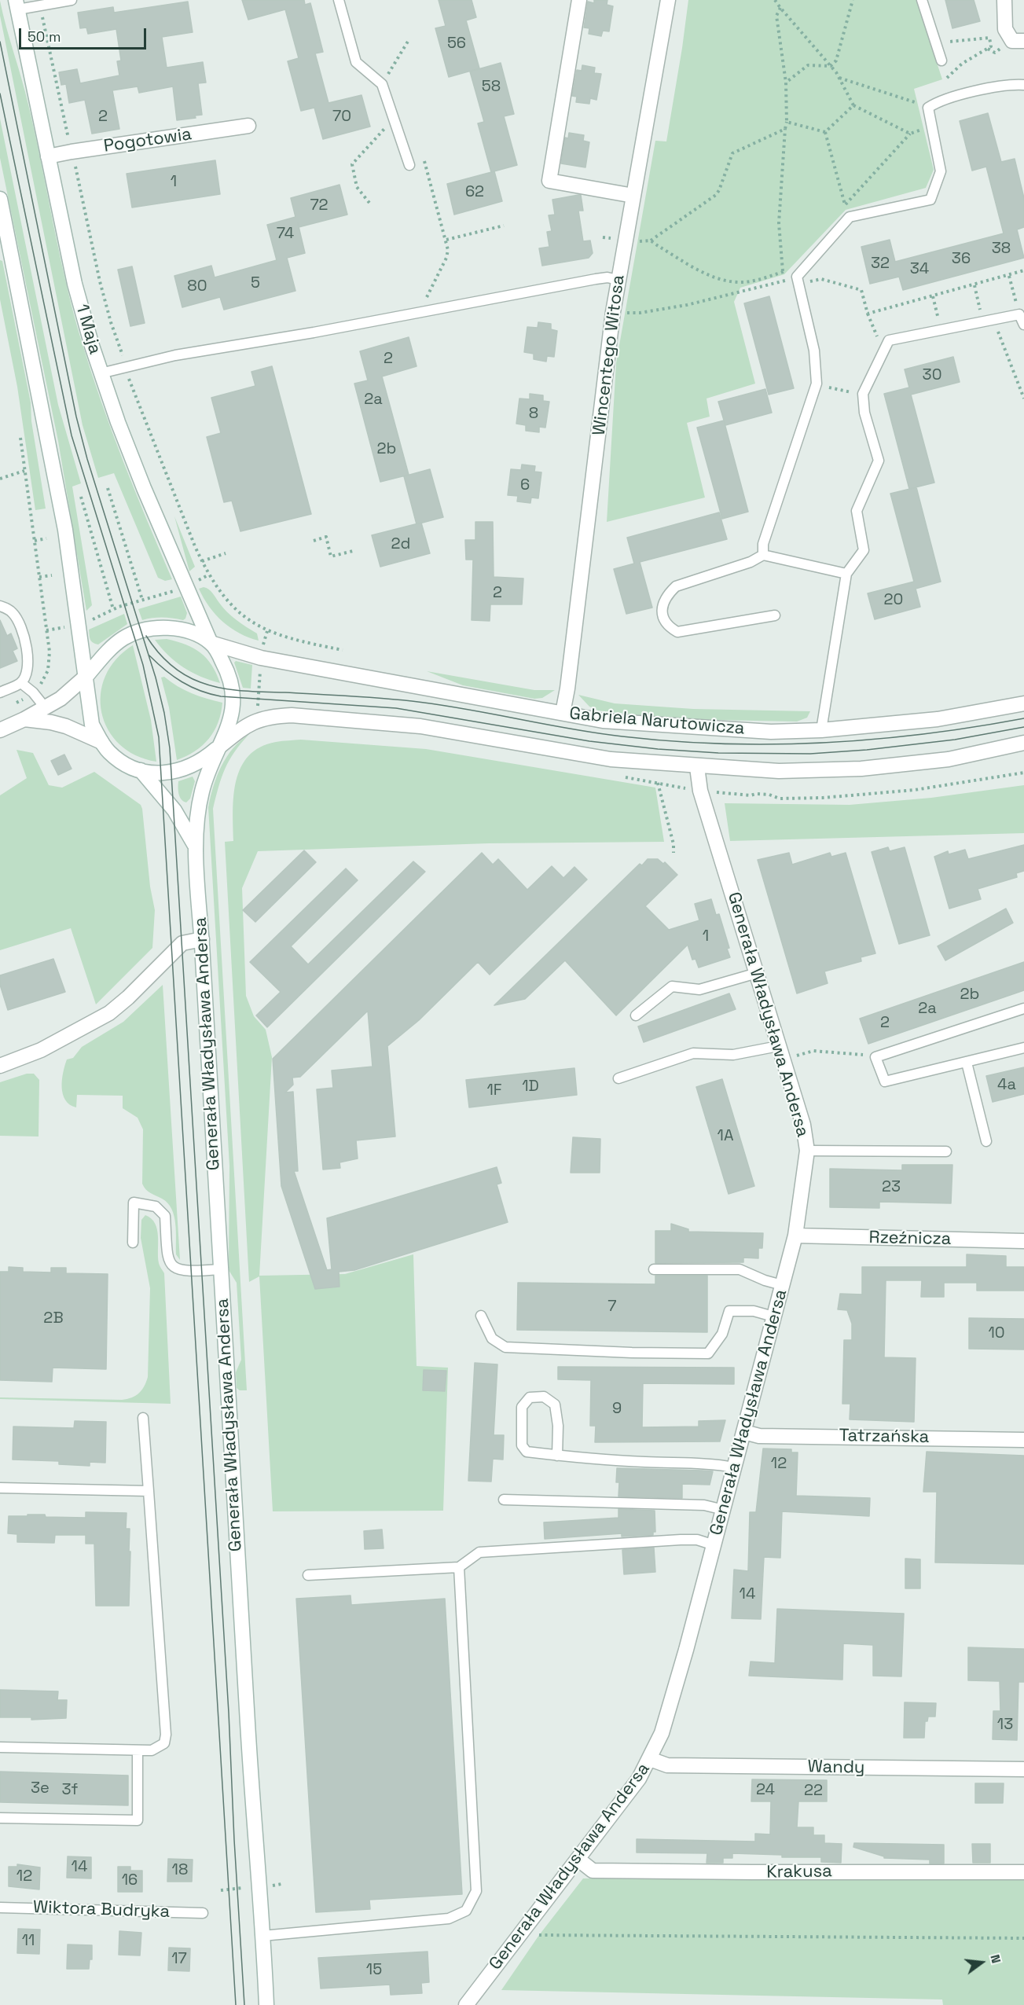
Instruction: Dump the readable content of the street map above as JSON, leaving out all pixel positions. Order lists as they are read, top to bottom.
{
  "streets": {
    "street": [
      "Pogotowia",
      "1 Maja",
      "Wincentego Witosa",
      "Gabriela Narutowicza",
      "Generała Władysława Andersa",
      "Rzeźnicza",
      "Tatrzańska",
      "Wandy",
      "Krakusa"
    ],
    "lane": ["Wiktora Budryka"]
  },
  "crossings": [
    ["Pogotowia", "1 Maja"],
    ["1 Maja", "Gabriela Narutowicza"],
    ["1 Maja", "Generała Władysława Andersa"],
    ["Wincentego Witosa", "Gabriela Narutowicza"],
    ["Gabriela Narutowicza", "Generała Władysława Andersa"],
    ["Generała Władysława Andersa", "Rzeźnicza"],
    ["Generała Władysława Andersa", "Tatrzańska"],
    ["Generała Władysława Andersa", "Wandy"],
    ["Generała Władysława Andersa", "Krakusa"]
  ],
  "house_numbers": [
    "56",
    "58",
    "2",
    "70",
    "1",
    "62",
    "72",
    "74",
    "38",
    "36",
    "32",
    "34",
    "5",
    "80",
    "2",
    "30",
    "2a",
    "8",
    "2b",
    "6",
    "2d",
    "2",
    "20",
    "1",
    "2b",
    "2a",
    "2",
    "4a",
    "1D",
    "1F",
    "1A",
    "23",
    "7",
    "2B",
    "10",
    "9",
    "12",
    "14",
    "13",
    "3e",
    "3f",
    "24",
    "22",
    "14",
    "18",
    "12",
    "16",
    "11",
    "17",
    "15"
  ],
  "scale_bar": "50 m",
  "north": "right"
}
